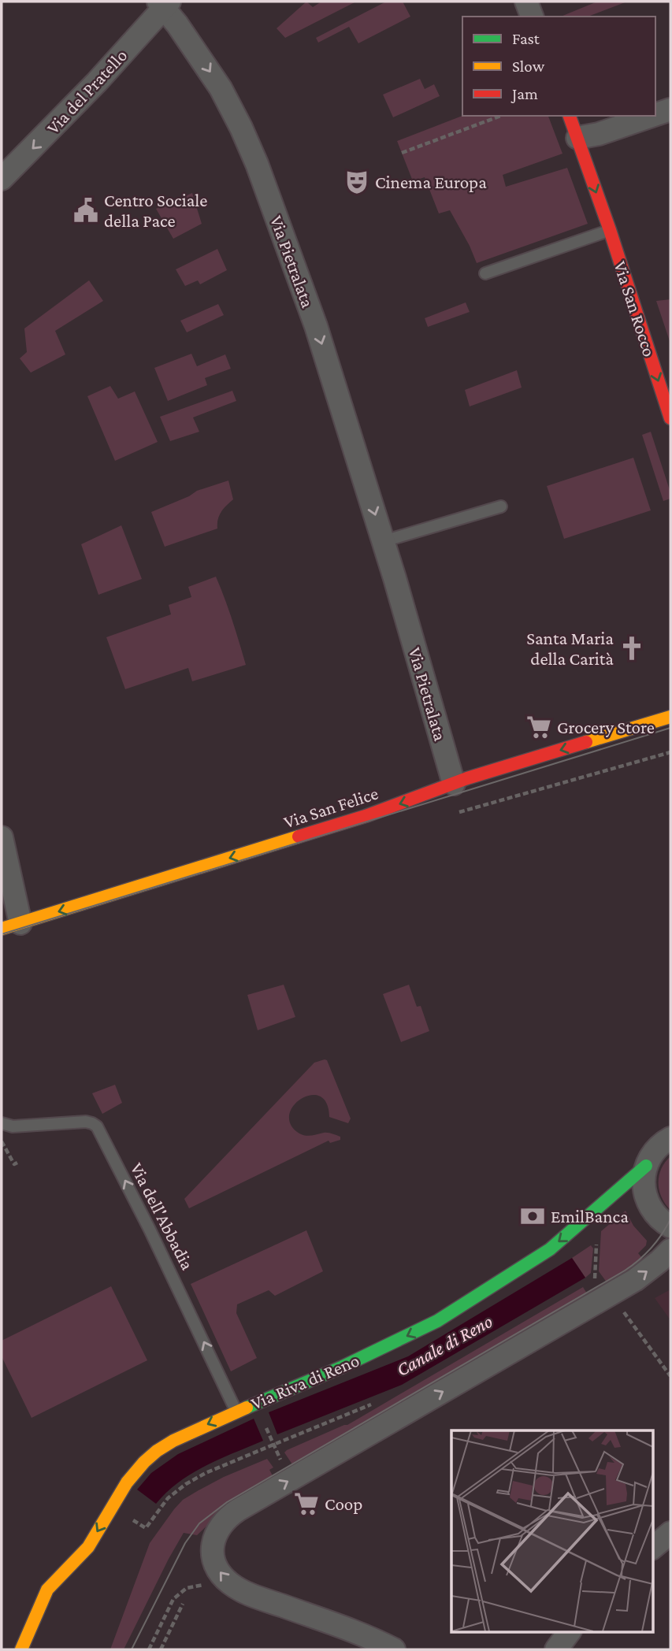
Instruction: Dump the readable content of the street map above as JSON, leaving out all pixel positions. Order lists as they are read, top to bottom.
{
  "streets": {
    "street": [
      "Via del Pratello",
      "Via Pietralata",
      "Via San Rocco",
      "Via San Felice",
      "Via Riva di Reno"
    ],
    "lane": ["Via dell'Abbadia"]
  },
  "crossings": [
    ["Via del Pratello", "Via Pietralata"],
    ["Via Pietralata", "Via San Felice"],
    ["Via dell'Abbadia", "Via Riva di Reno"]
  ],
  "one_way": [
    "Via del Pratello",
    "Via Pietralata",
    "Via San Rocco",
    "Via San Felice",
    "Via dell'Abbadia",
    "Via Riva di Reno"
  ],
  "water": ["Canale di Reno"],
  "places": {
    "theatre": ["Cinema Europa"],
    "public building": ["Centro Sociale della Pace"],
    "church": ["Santa Maria della Carità"],
    "supermarket": ["Grocery Store", "Coop"],
    "bank": ["EmilBanca"]
  },
  "legend": ["Fast", "Slow", "Jam"]
}
